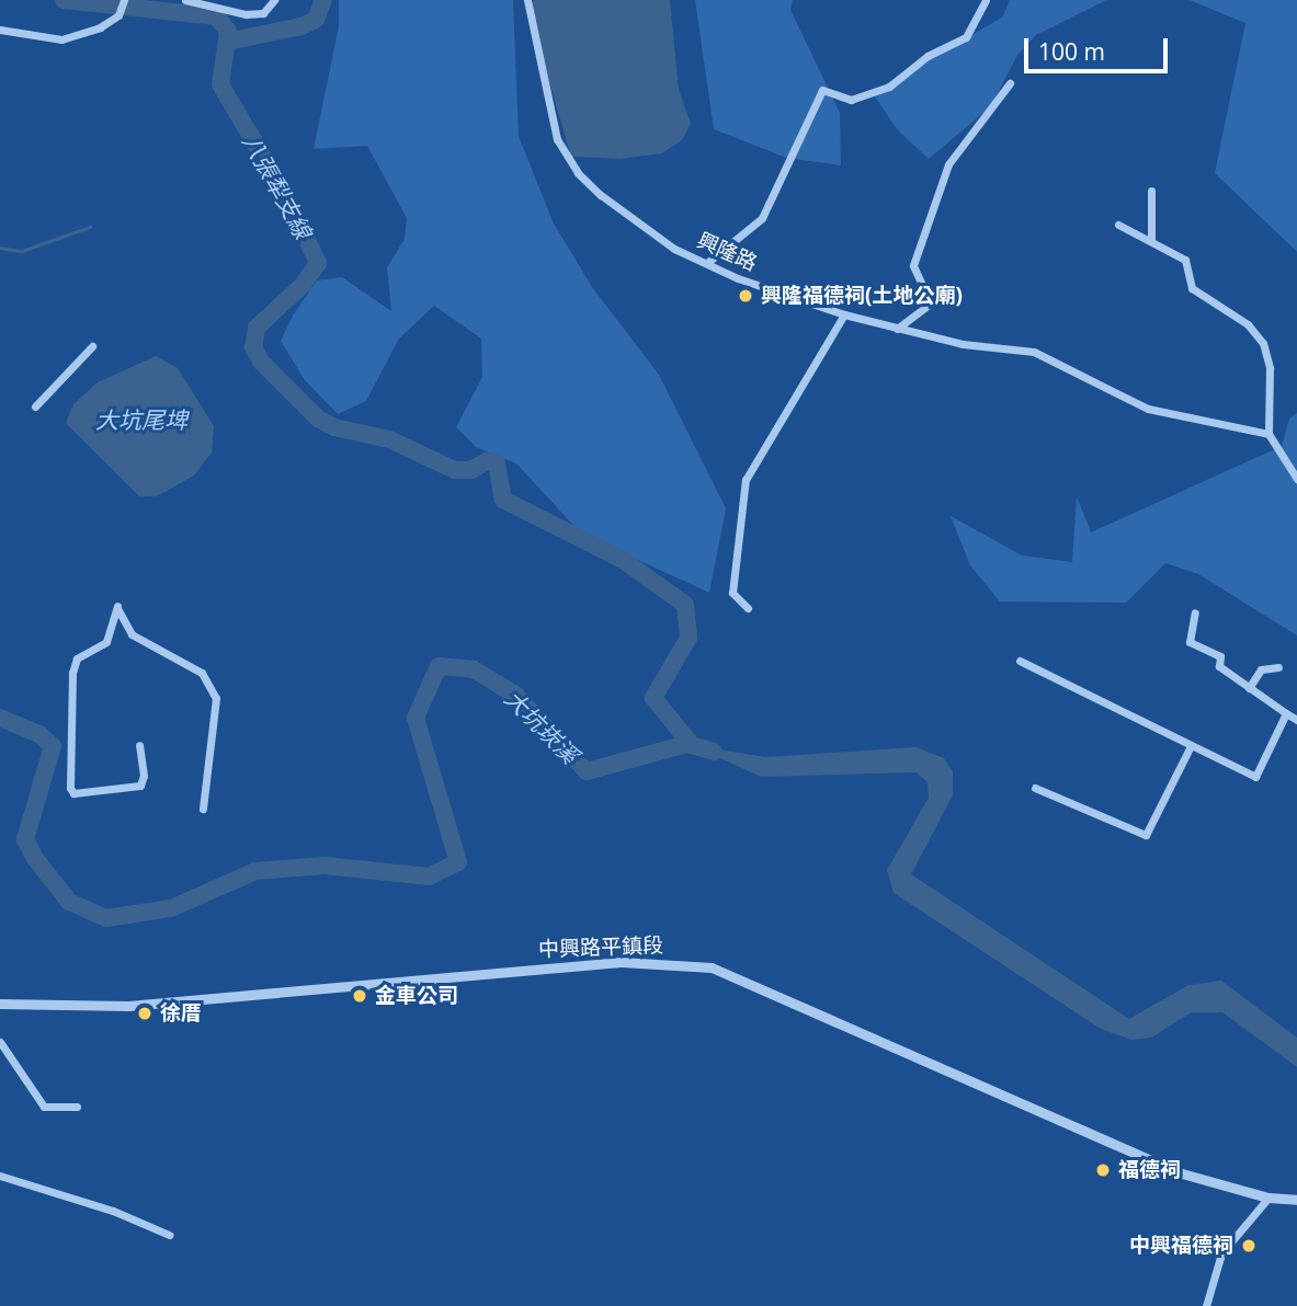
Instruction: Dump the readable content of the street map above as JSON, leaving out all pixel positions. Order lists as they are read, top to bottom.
{
  "streets": {
    "street": ["興隆路", "中興路平鎮段"]
  },
  "water": ["八張犁支線", "大坑尾埤", "大坑崁溪"],
  "places": [
    "興隆福德祠(土地公廟)",
    "金車公司",
    "徐厝",
    "福德祠",
    "中興福德祠"
  ],
  "scale_bar": "100 m"
}
